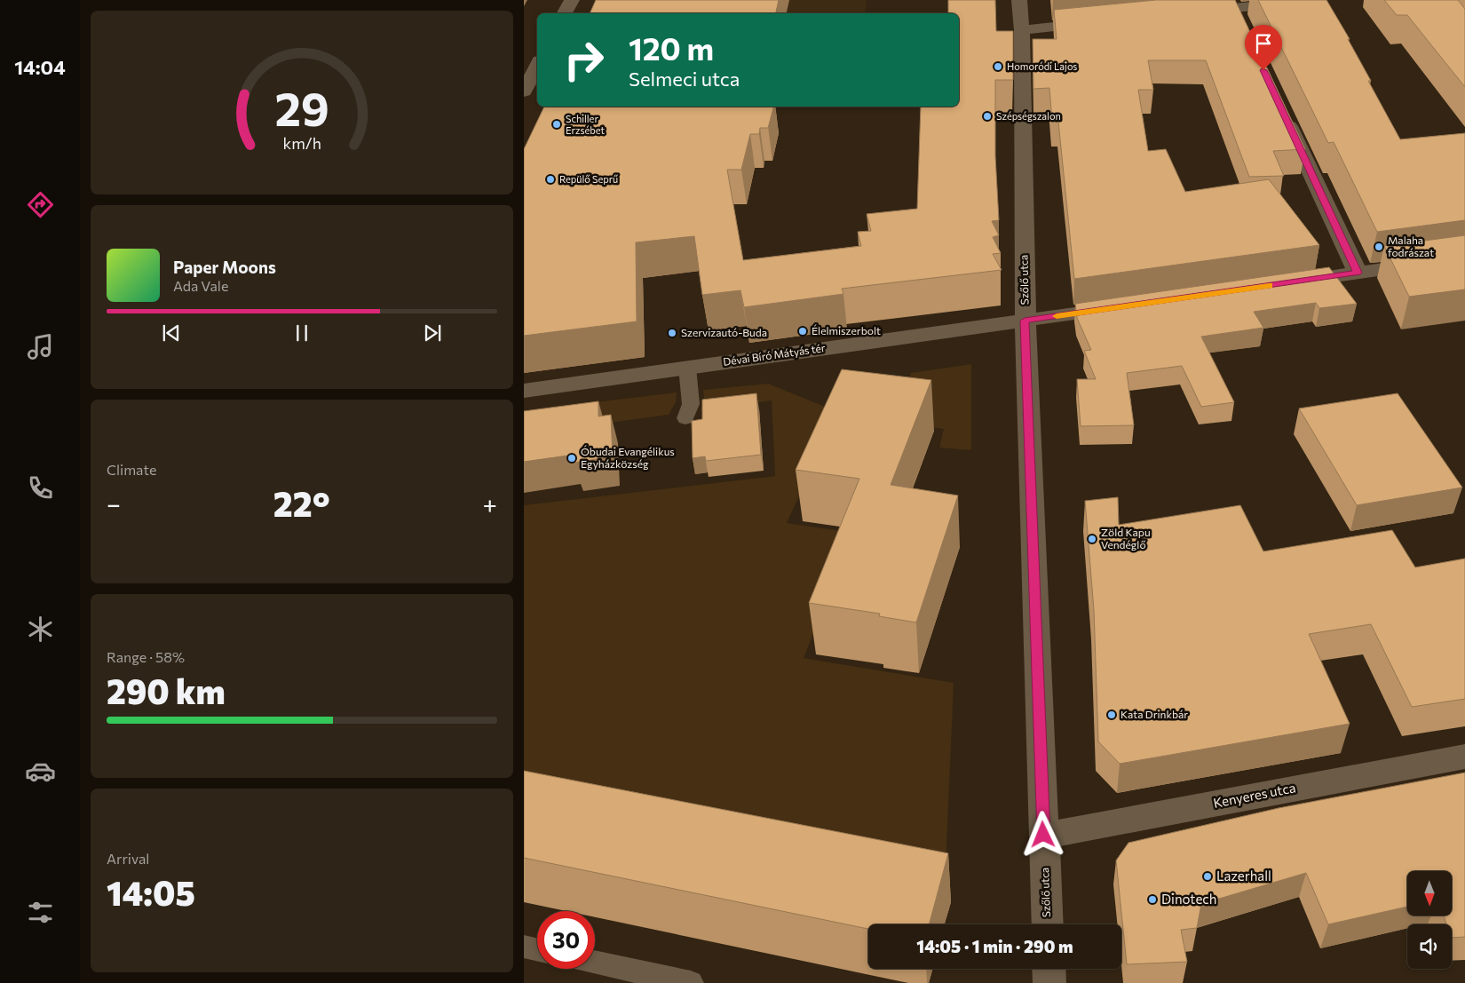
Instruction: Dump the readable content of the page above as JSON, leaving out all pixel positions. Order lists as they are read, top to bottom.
{
  "streets": {
    "street": ["Szőlő utca", "Dévai Bíró Mátyás tér", "Kenyeres utca"]
  },
  "crossings": [
    ["Szőlő utca", "Dévai Bíró Mátyás tér"],
    ["Szőlő utca", "Kenyeres utca"]
  ],
  "places": [
    "Homoródi Lajos",
    "Szépségszalon",
    "Schiller Erzsébet",
    "Repülő Seprű",
    "Malaha fodrászat",
    "Élelmiszerbolt",
    "Szervizautó-Buda",
    "Óbudai Evangélikus Egyházközség",
    "Zöld Kapu Vendéglő",
    "Kata Drinkbár",
    "Lazerhall",
    "Dinotech"
  ],
  "north": "bottom",
  "page": {
    "tabs": "14:04",
    "turn": ["120 m", "Selmeci utca"],
    "song": ["Paper Moons", "Ada Vale"],
    "tile": [
      "Climate",
      ["Range · 58%", "290 km"],
      ["Arrival", "14:05"]
    ],
    "heat": ["−", "22°", "+"],
    "limit": "30",
    "trip": "14:05 · 1 min · 290 m",
    "gauge": ["29", "km/h"]
  }
}
